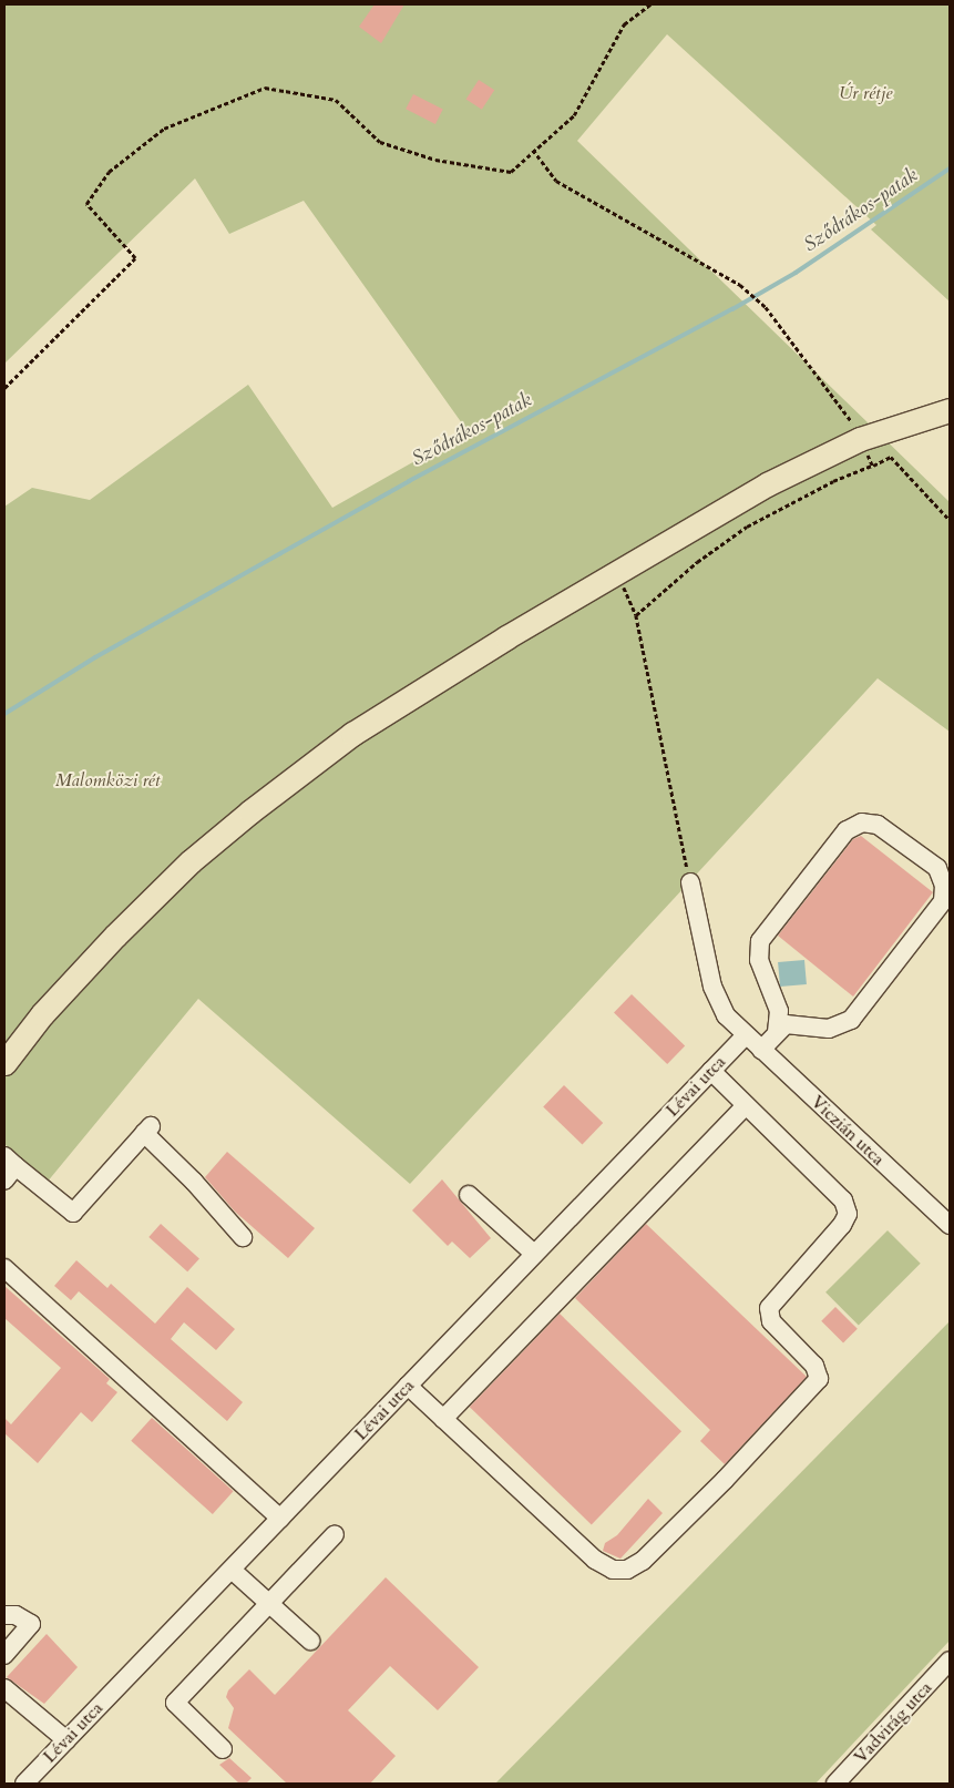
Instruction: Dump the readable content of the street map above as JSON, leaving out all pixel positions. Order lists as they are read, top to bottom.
{
  "streets": {
    "street": ["Lévai utca", "Viczián utca", "Vadvirág utca"]
  },
  "crossings": [
    ["Lévai utca", "Viczián utca"]
  ],
  "water": ["Sződrákos-patak"],
  "parks": ["Úr rétje", "Malomközi rét"]
}
